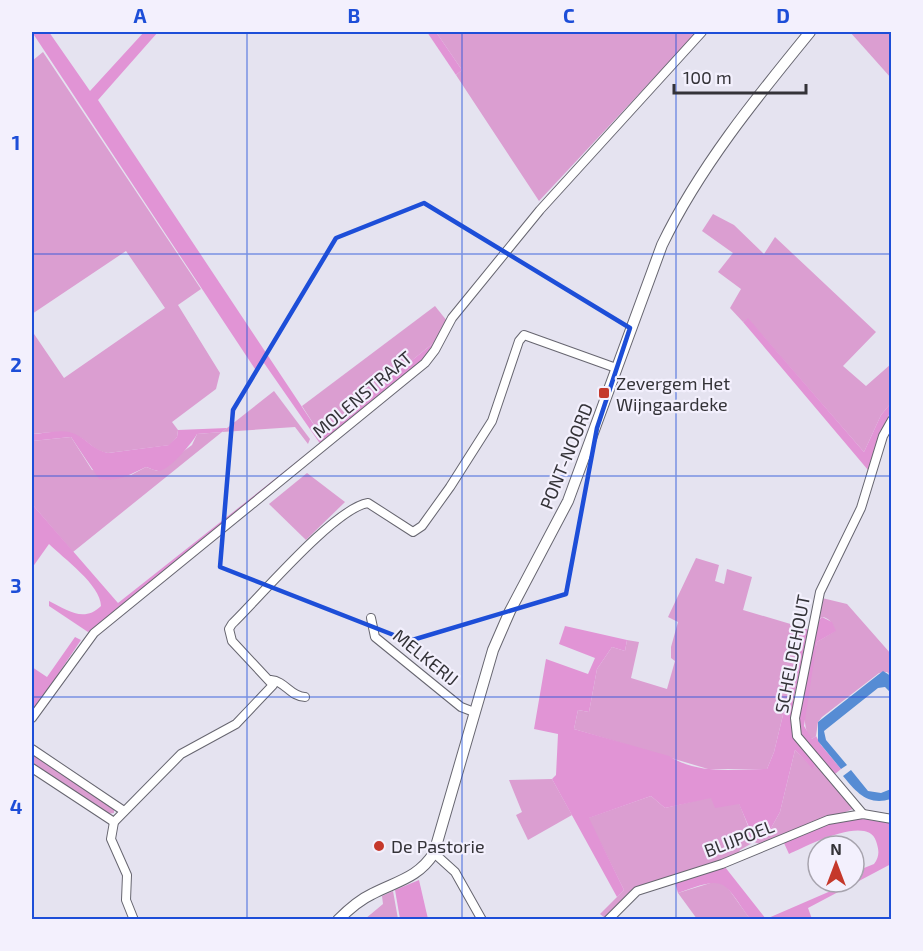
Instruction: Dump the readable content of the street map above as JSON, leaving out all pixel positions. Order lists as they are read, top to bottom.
{
  "streets": {
    "street": [
      "MOLENSTRAAT",
      "PONT-NOORD",
      "SCHELDEHOUT",
      "MELKERIJ",
      "BLIJPOEL"
    ]
  },
  "crossings": [
    ["PONT-NOORD", "MELKERIJ"],
    ["SCHELDEHOUT", "BLIJPOEL"]
  ],
  "places": {
    "transit": ["Zevergem Het Wijngaardeke"],
    "other": ["De Pastorie"]
  },
  "scale_bar": "100 m",
  "north": "top",
  "grid": {
    "columns": [
      "A",
      "B",
      "C",
      "D"
    ],
    "rows": [
      "1",
      "2",
      "3",
      "4"
    ]
  }
}
